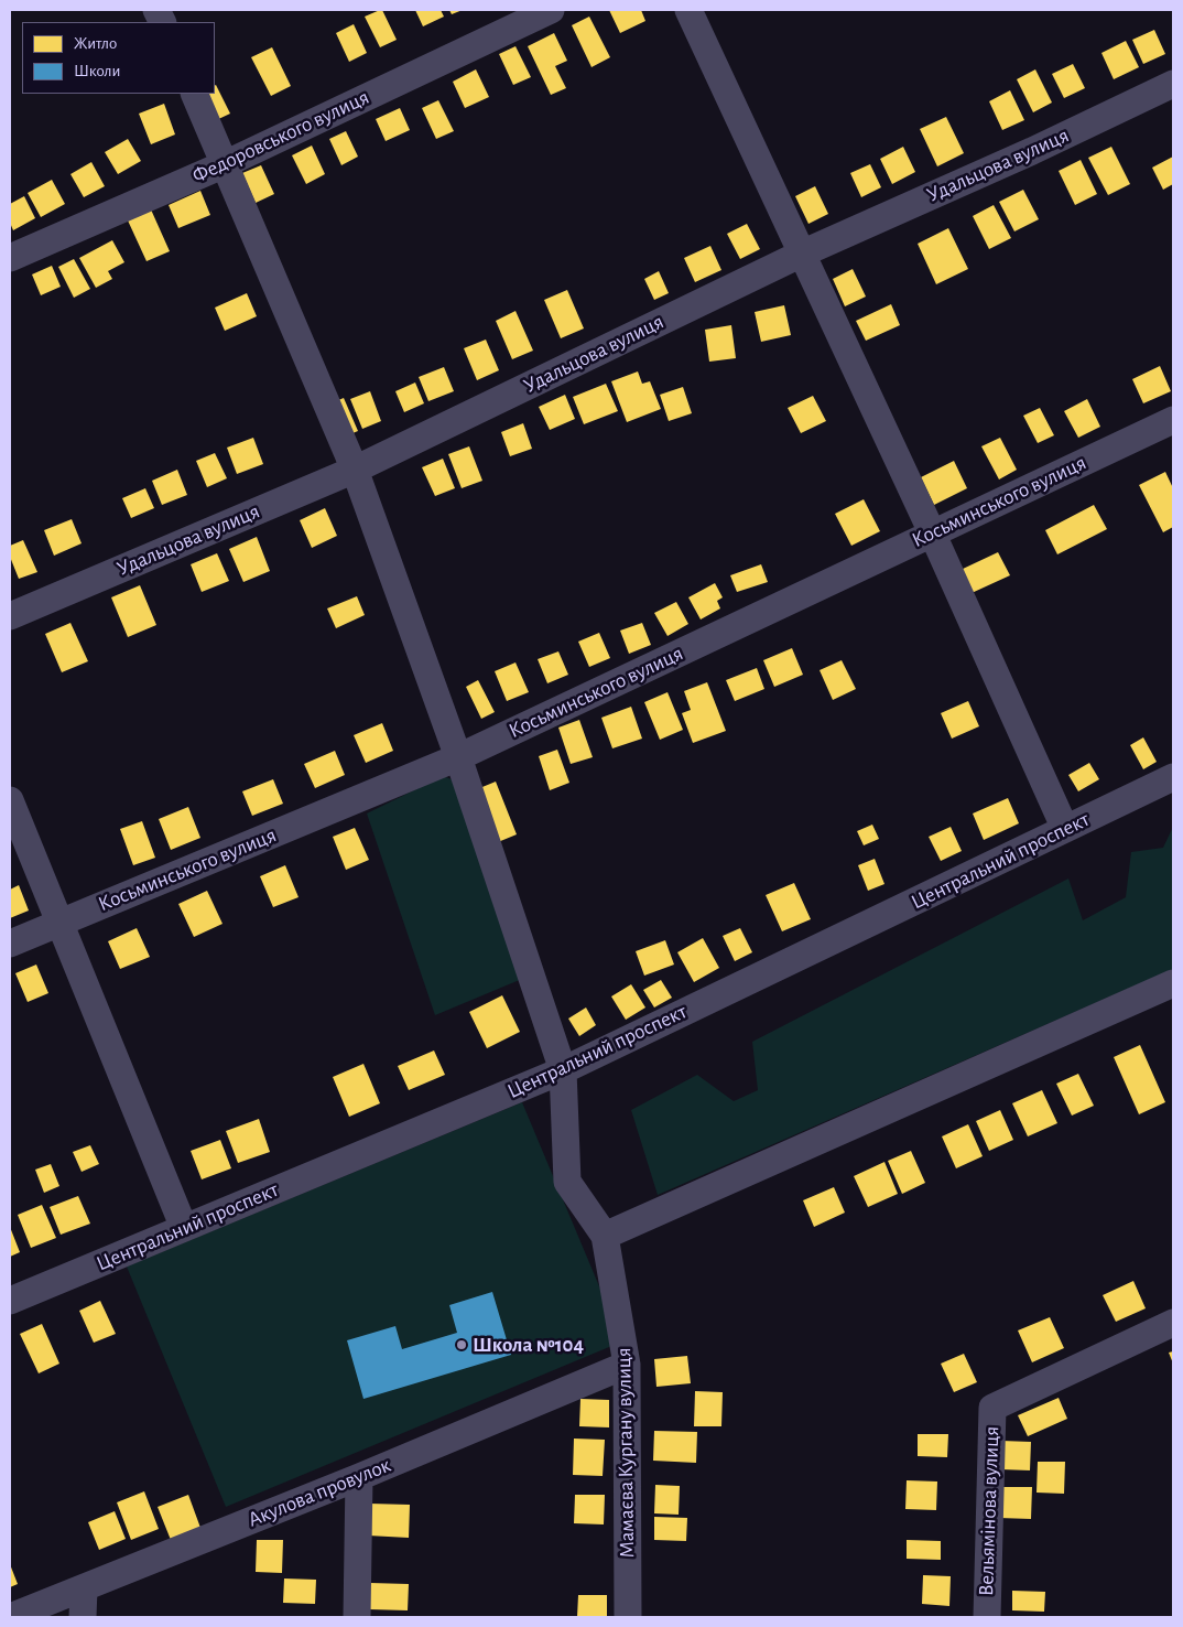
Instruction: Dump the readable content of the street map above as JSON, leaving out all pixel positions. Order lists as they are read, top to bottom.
{
  "streets": {
    "street": [
      "Федоровського вулиця",
      "Удальцова вулиця",
      "Косьминського вулиця",
      "Центральний проспект",
      "Мамаєва Кургану вулиця",
      "Акулова провулок",
      "Вельямінова вулиця"
    ]
  },
  "crossings": [
    ["Федоровського вулиця", "Мамаєва Кургану вулиця"],
    ["Удальцова вулиця", "Мамаєва Кургану вулиця"],
    ["Косьминського вулиця", "Мамаєва Кургану вулиця"],
    ["Центральний проспект", "Мамаєва Кургану вулиця"],
    ["Мамаєва Кургану вулиця", "Акулова провулок"]
  ],
  "places": ["Школа №104"],
  "legend": ["Житло", "Школи"]
}
